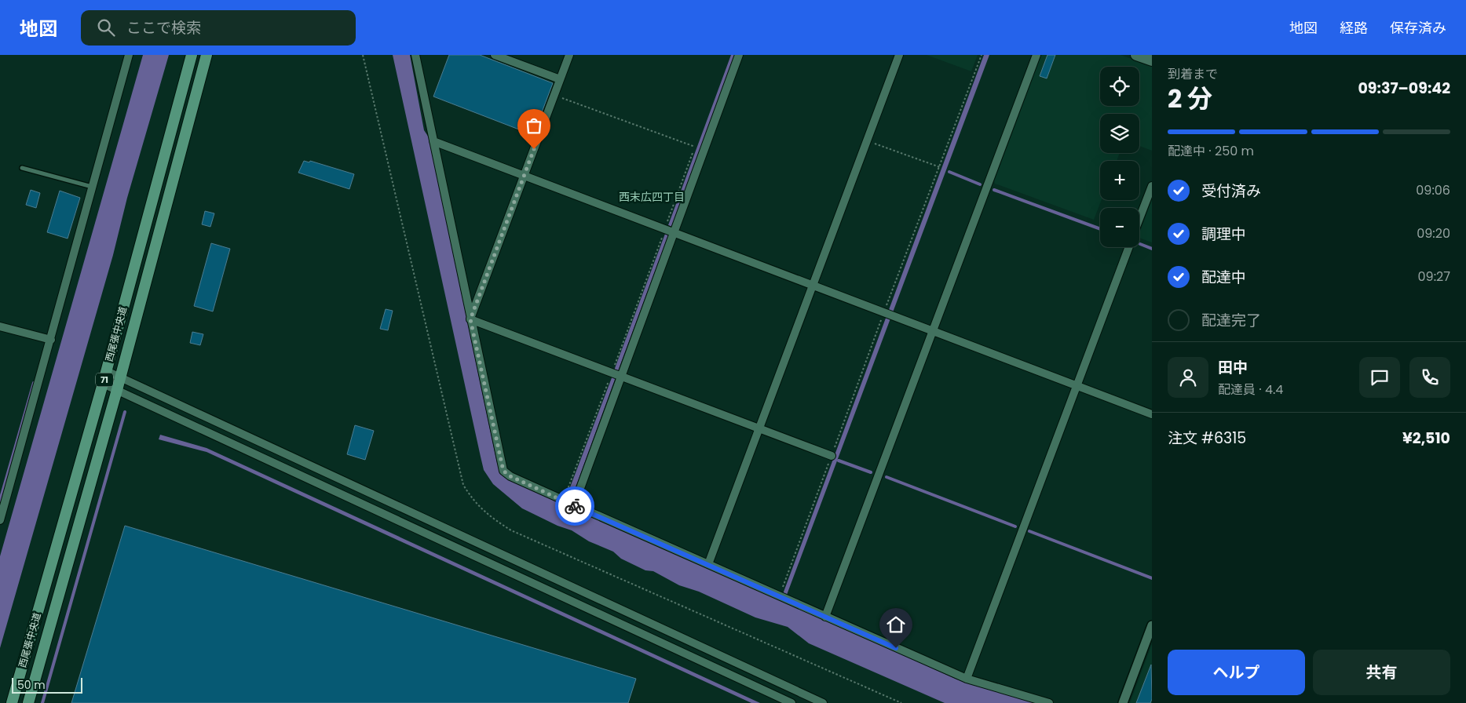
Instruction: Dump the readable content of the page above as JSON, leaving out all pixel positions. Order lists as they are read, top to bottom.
{
  "streets": {
    "main road": ["西尾張中央道", "71"]
  },
  "districts": ["西末広四丁目"],
  "scale_bar": "50 m",
  "page": {
    "header": "地図",
    "search": "ここで検索",
    "nav": ["地図", "経路", "保存済み"],
    "heading": ["2 分", "到着まで", "09:37–09:42"],
    "panel": [
      "田中",
      "配達員 · 4.4",
      "注文 #6315",
      "¥2,510"
    ],
    "map_buttons": ["+", "−"],
    "bar": "配達中 · 250 m",
    "list": [
      ["受付済み", "09:06"],
      ["調理中", "09:20"],
      ["配達中", "09:27"],
      "配達完了"
    ],
    "buttons": ["ヘルプ", "共有"],
    "scale": "50 m"
  }
}
